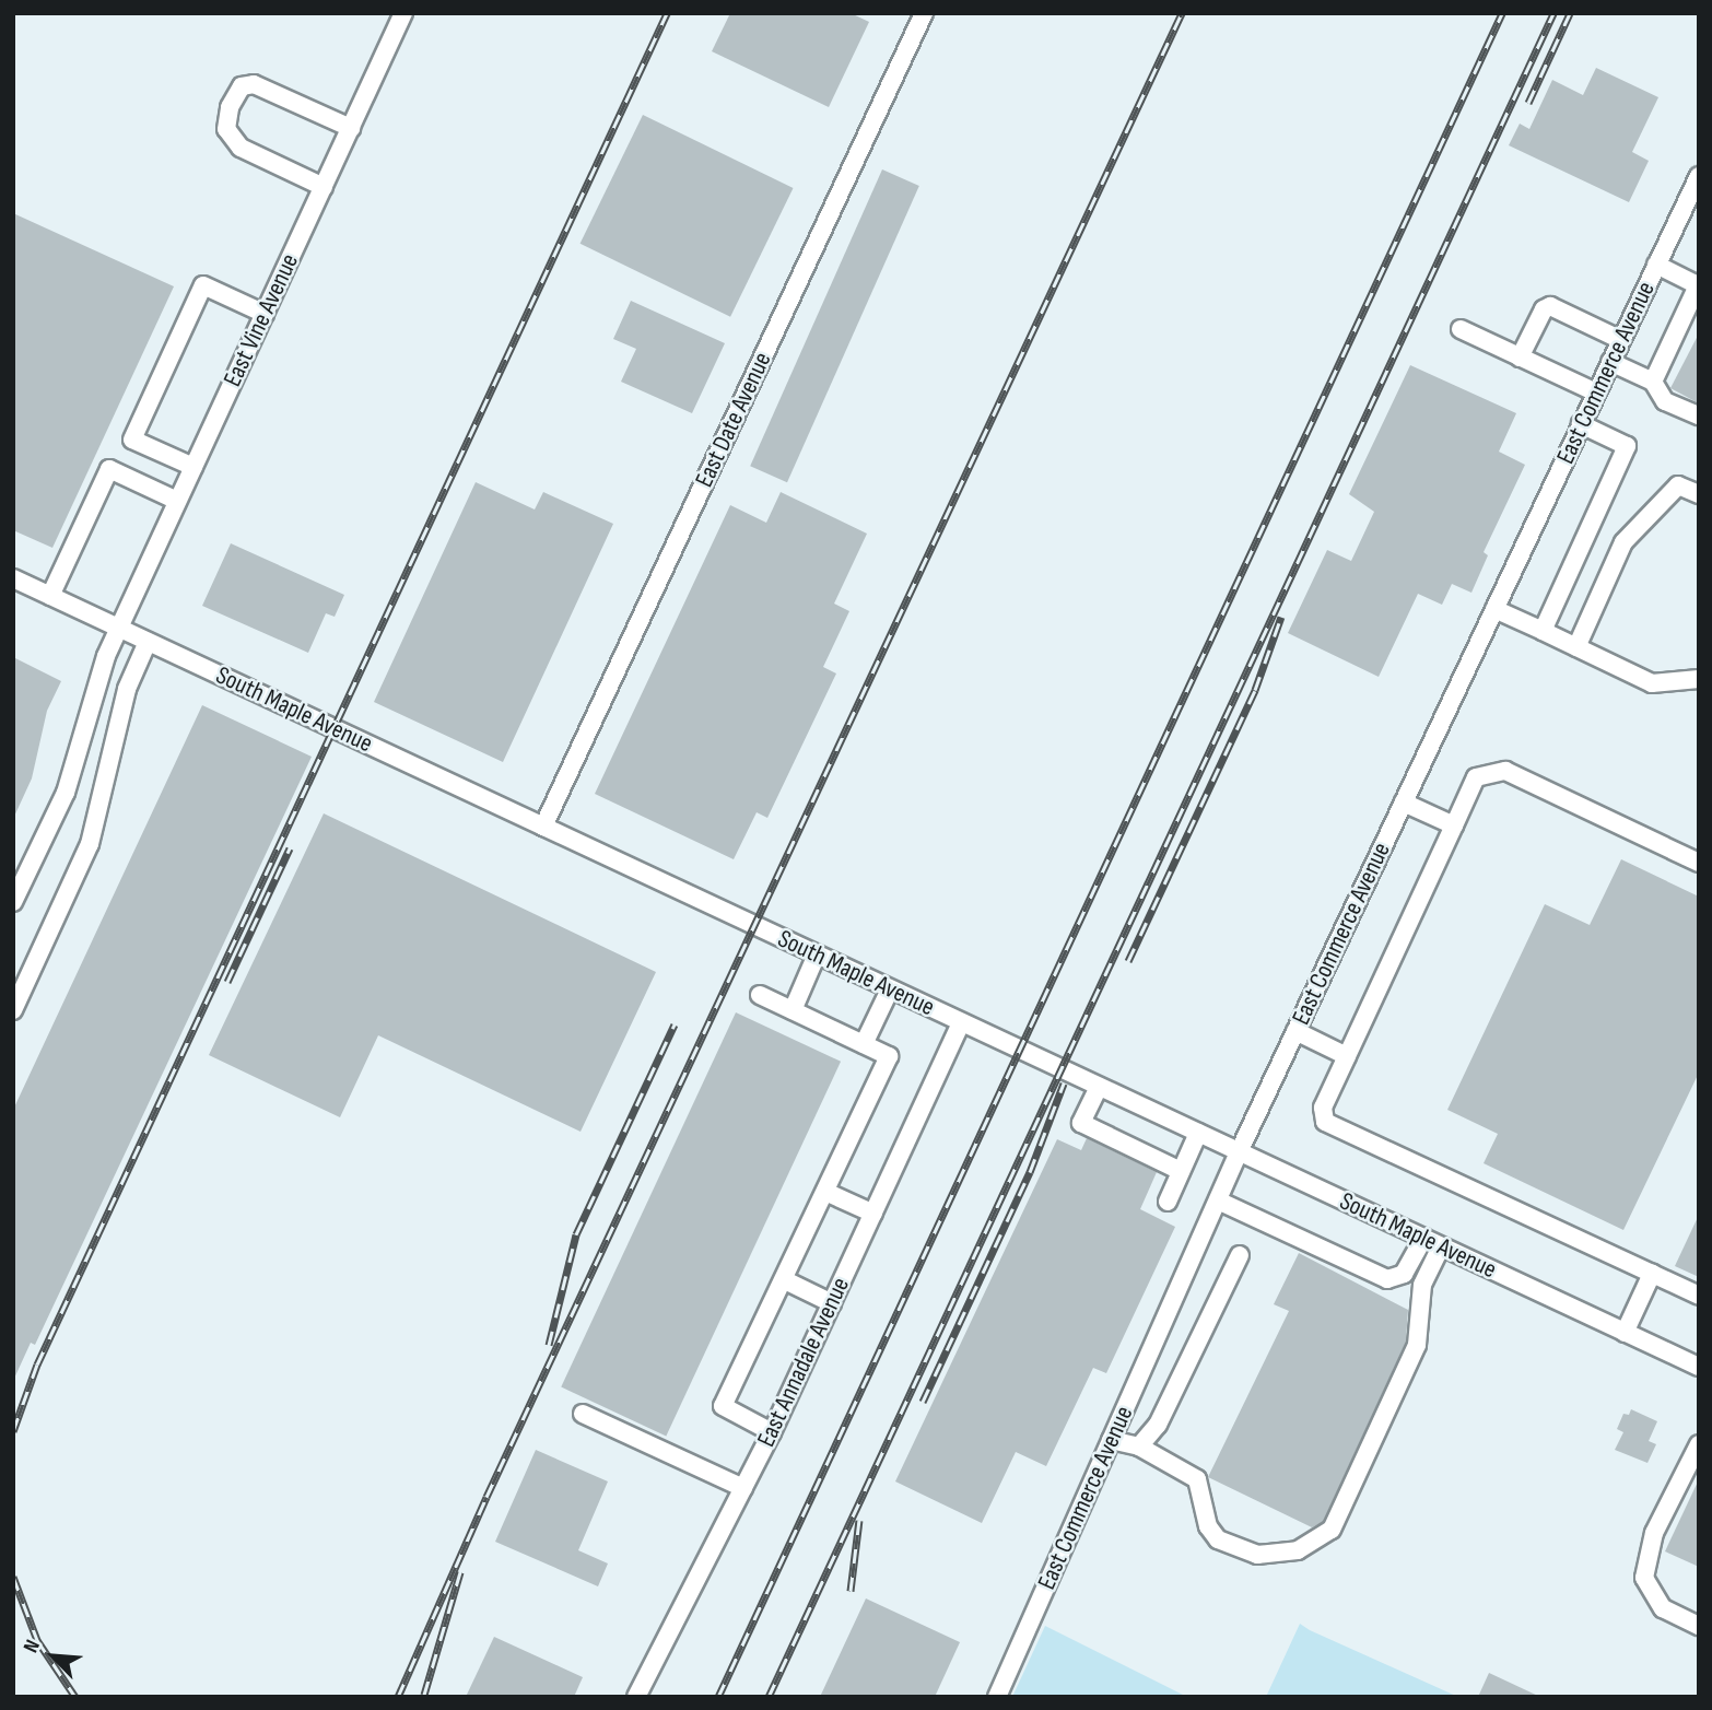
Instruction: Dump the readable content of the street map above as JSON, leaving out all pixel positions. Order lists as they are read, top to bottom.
{
  "streets": {
    "street": [
      "East Vine Avenue",
      "East Commerce Avenue",
      "East Date Avenue",
      "South Maple Avenue",
      "East Annadale Avenue"
    ]
  },
  "crossings": [
    ["East Vine Avenue", "South Maple Avenue"],
    ["East Commerce Avenue", "South Maple Avenue"],
    ["East Date Avenue", "South Maple Avenue"],
    ["South Maple Avenue", "East Annadale Avenue"]
  ],
  "north": "top left"
}
